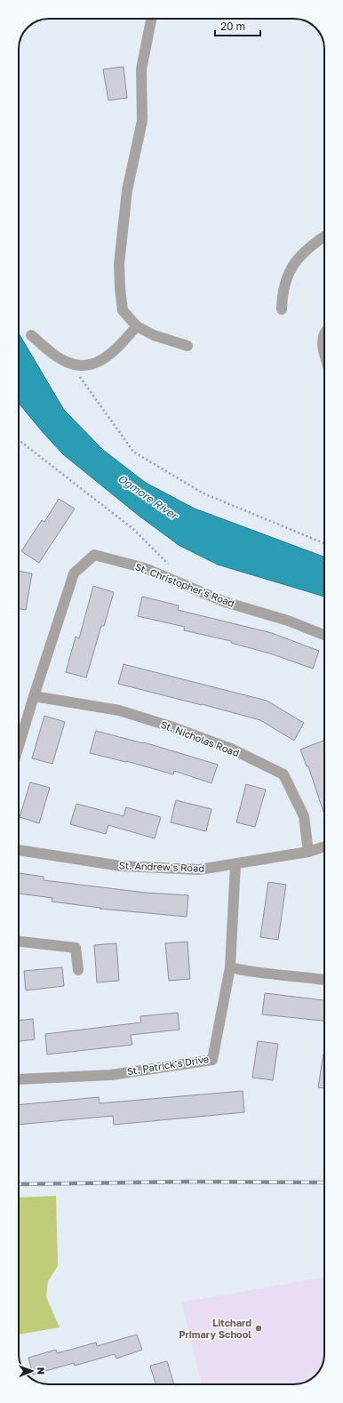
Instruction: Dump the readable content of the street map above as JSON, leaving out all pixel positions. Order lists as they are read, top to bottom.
{
  "streets": {
    "street": [
      "St. Christopher's Road",
      "St. Nicholas Road",
      "St. Andrew's Road",
      "St. Patrick's Drive"
    ]
  },
  "crossings": [
    ["St. Christopher's Road", "St. Nicholas Road"],
    ["St. Nicholas Road", "St. Andrew's Road"],
    ["St. Andrew's Road", "St. Patrick's Drive"]
  ],
  "water": ["Ogmore River"],
  "places": ["Litchard Primary School"],
  "scale_bar": "20 m",
  "north": "right"
}
